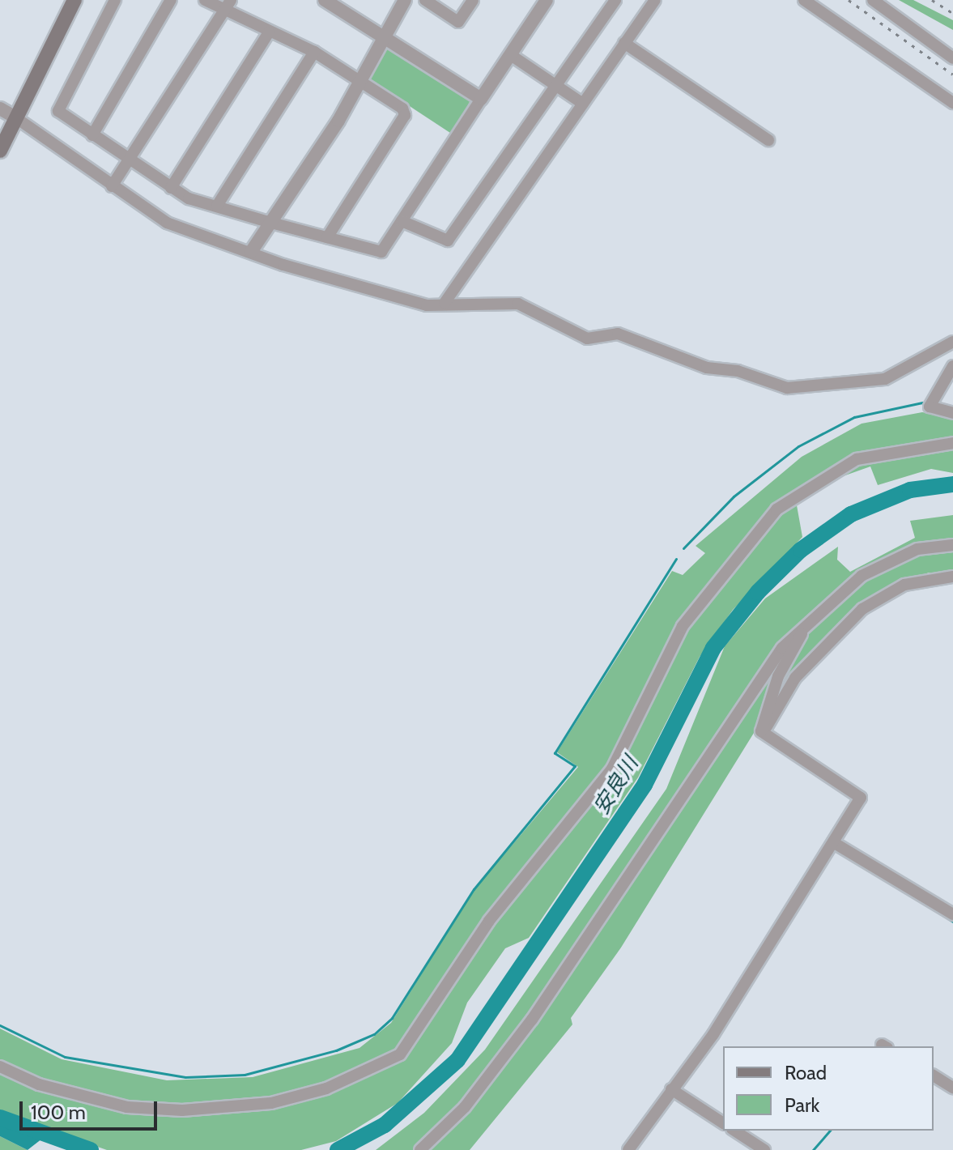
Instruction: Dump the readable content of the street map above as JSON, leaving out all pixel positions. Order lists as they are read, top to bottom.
{
  "water": ["安良川"],
  "legend": ["Road", "Park"],
  "scale_bar": "100 m"
}
